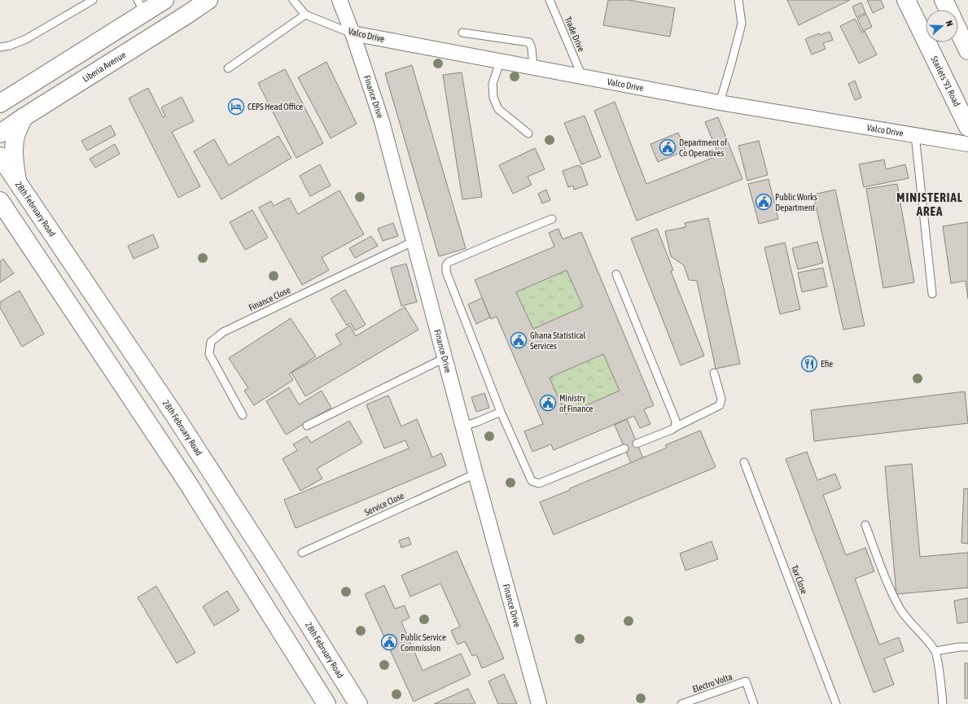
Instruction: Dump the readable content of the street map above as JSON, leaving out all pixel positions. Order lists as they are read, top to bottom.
{
  "streets": {
    "main road": ["Liberia Avenue", "Starlets '91 Road", "28th February Road"],
    "street": ["Valco Drive", "Finance Drive"],
    "lane": [
      "Trade Drive",
      "Finance Close",
      "Service Close",
      "Tax Close",
      "Electro Volta"
    ]
  },
  "crossings": [
    ["Trade Drive", "Valco Drive"],
    ["Valco Drive", "Finance Drive"],
    ["Finance Drive", "Finance Close"],
    ["Finance Drive", "Service Close"]
  ],
  "districts": ["MINISTERIAL AREA"],
  "places": {
    "hotel": ["CEPS Head Office"],
    "public building": [
      "Department of Co Operatives",
      "Public Works Department",
      "Ghana Statistical Services",
      "Ministry of Finance",
      "Public Service Commission"
    ],
    "restaurant": ["Efie"]
  },
  "north": "right"
}
